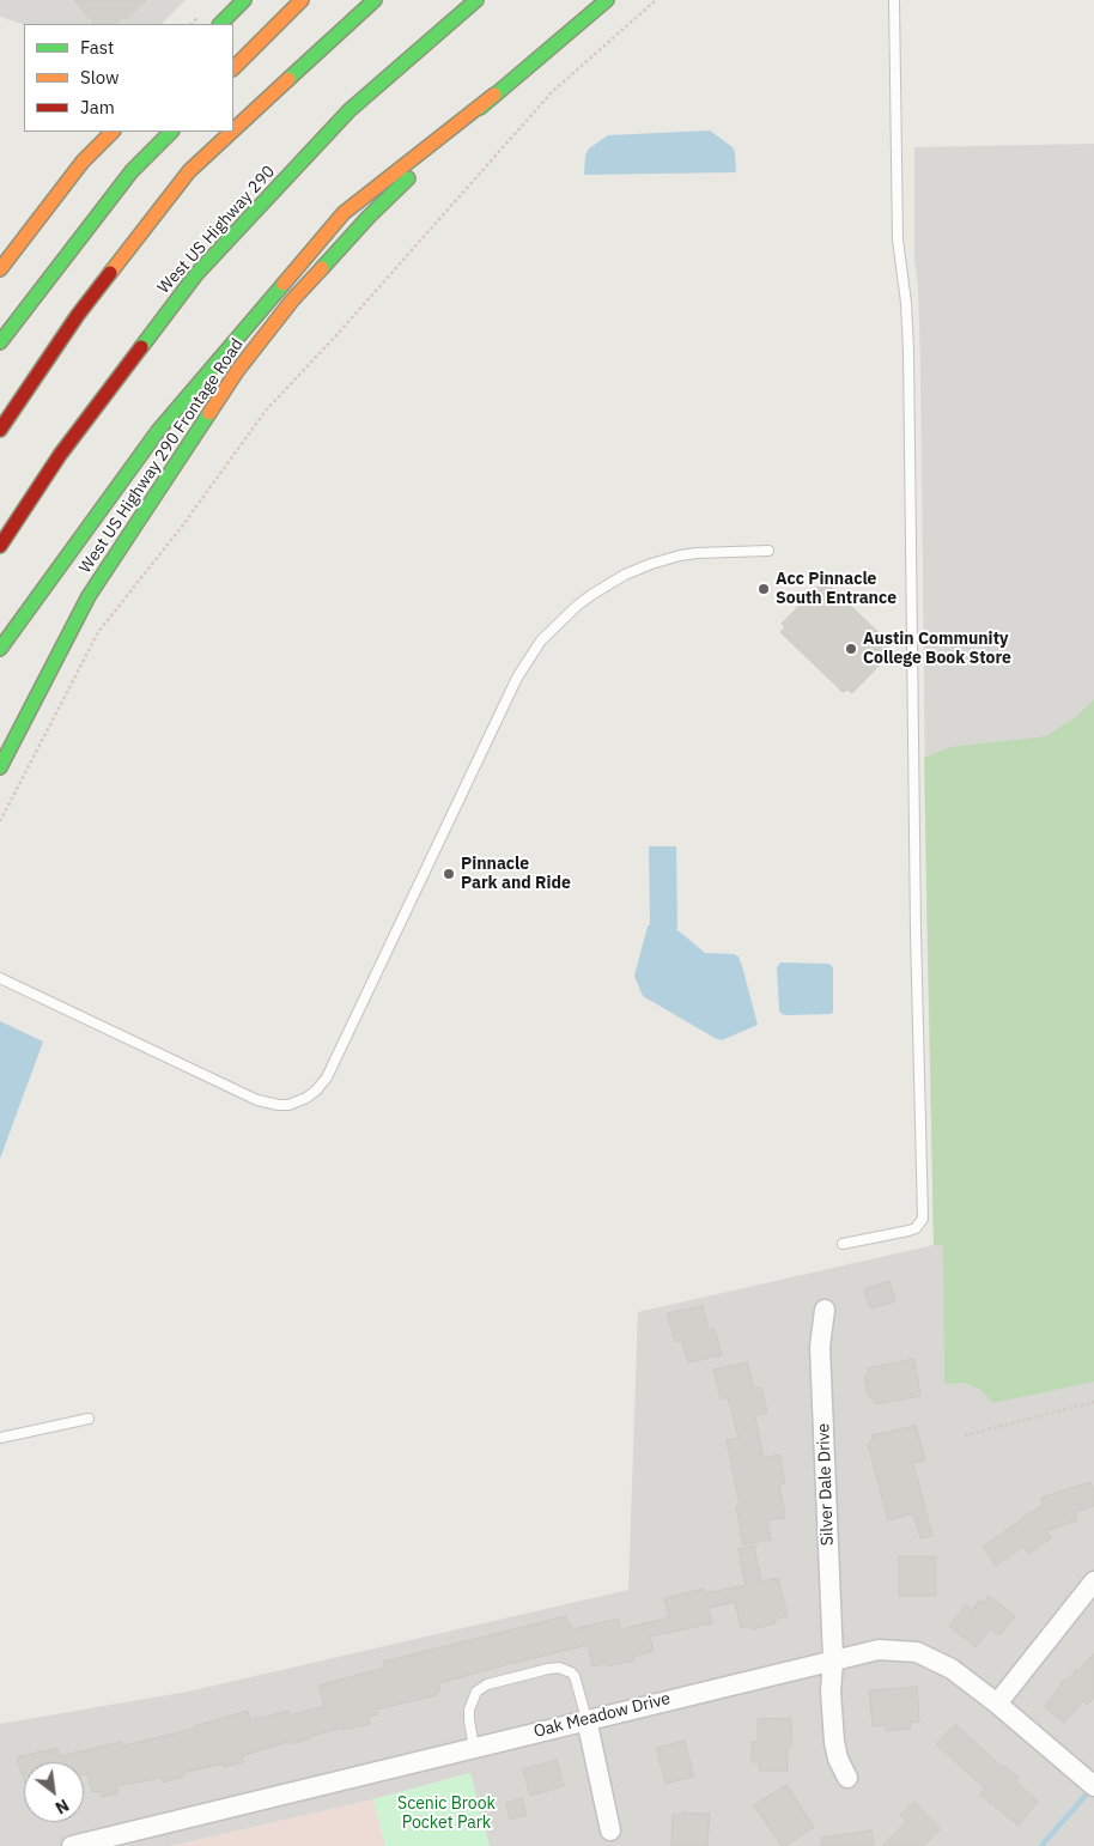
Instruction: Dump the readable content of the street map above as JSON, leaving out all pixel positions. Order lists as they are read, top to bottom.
{
  "streets": {
    "main road": ["West US Highway 290", "West US Highway 290 Frontage Road"],
    "street": ["Silver Dale Drive", "Oak Meadow Drive"]
  },
  "crossings": [
    ["Silver Dale Drive", "Oak Meadow Drive"]
  ],
  "parks": ["Scenic Brook Pocket Park"],
  "places": ["Acc Pinnacle South Entrance", "Austin Community College Book Store", "Pinnacle Park and Ride"],
  "legend": ["Fast", "Slow", "Jam"],
  "north": "bottom right"
}
